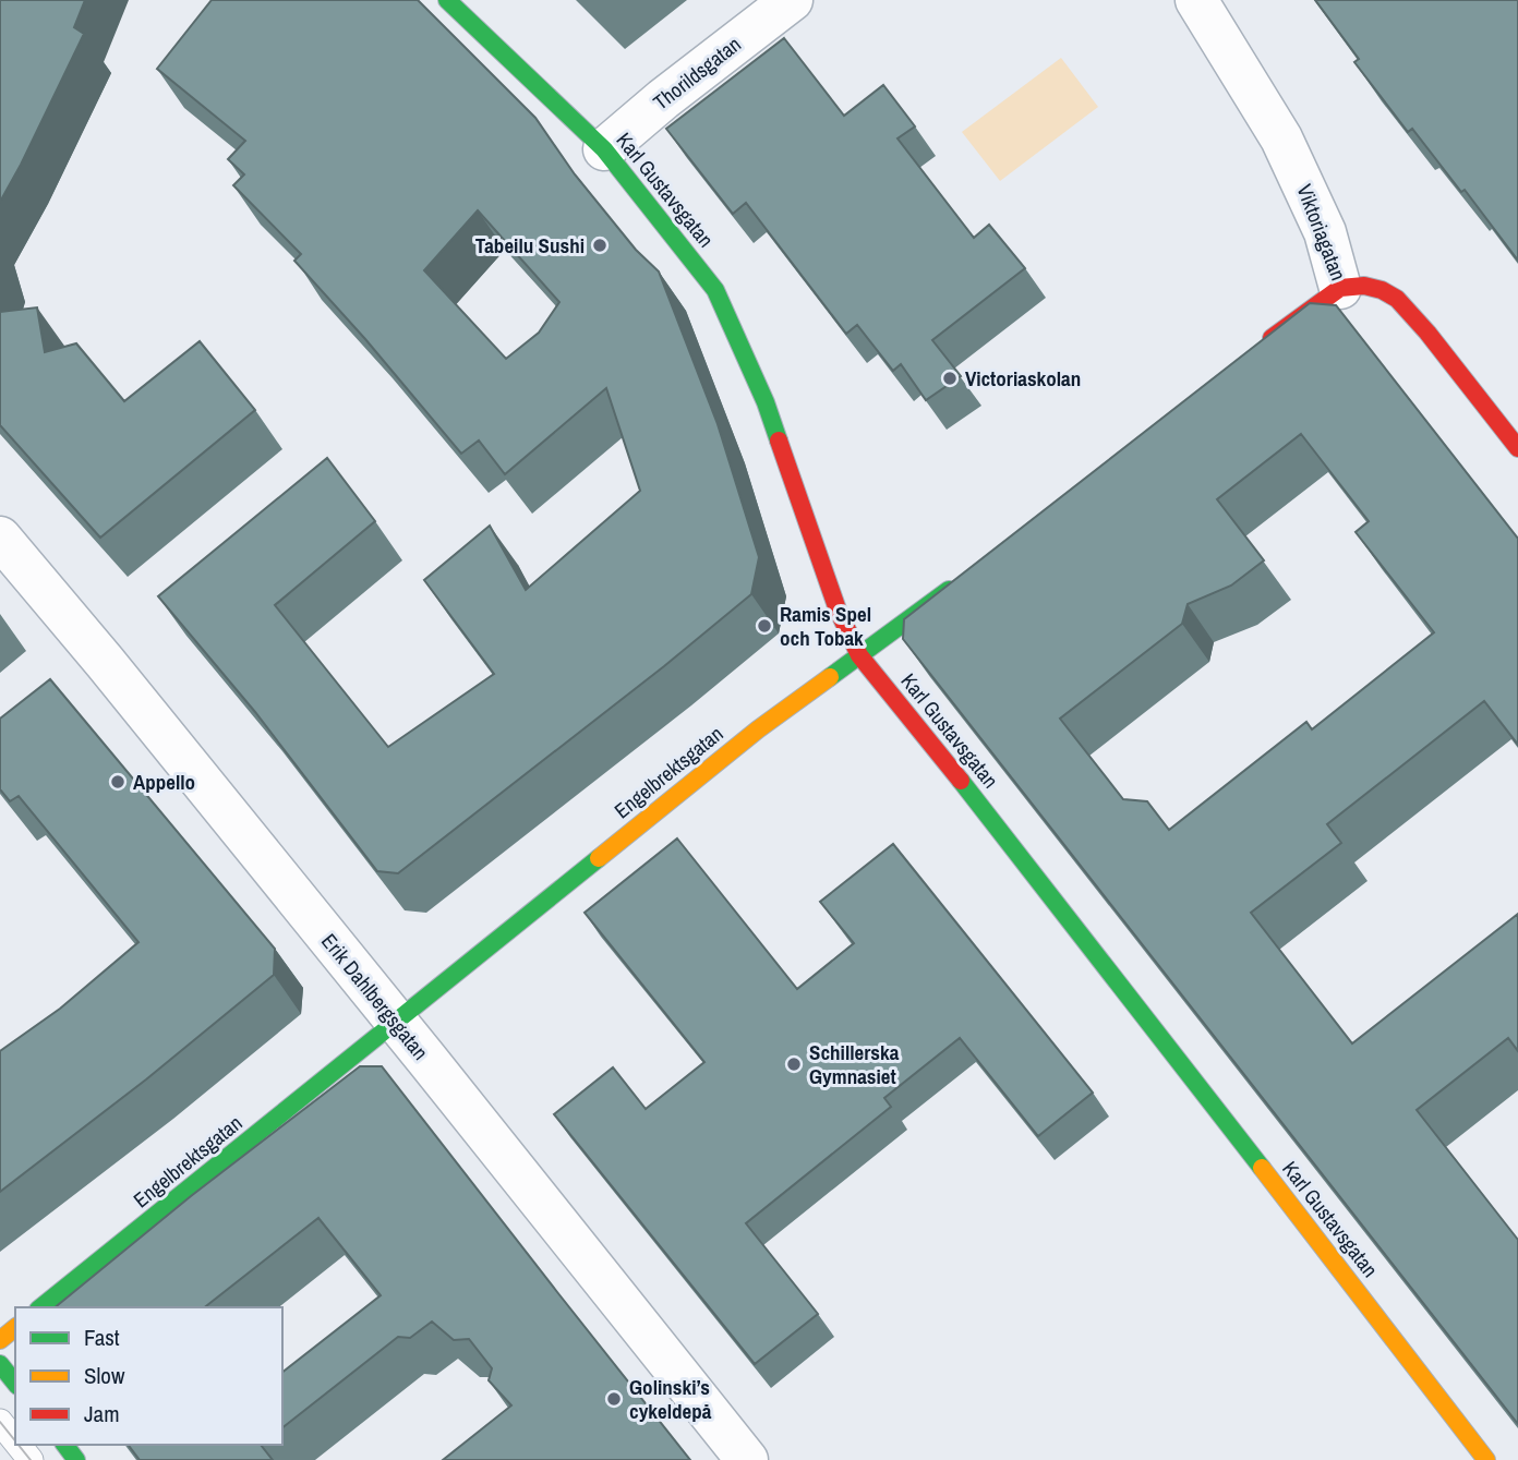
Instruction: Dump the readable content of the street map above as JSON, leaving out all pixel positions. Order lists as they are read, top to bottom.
{
  "streets": {
    "street": [
      "Thorildsgatan",
      "Karl Gustavsgatan",
      "Viktoriagatan",
      "Engelbrektsgatan",
      "Erik Dahlbergsgatan"
    ]
  },
  "crossings": [
    ["Thorildsgatan", "Karl Gustavsgatan"],
    ["Karl Gustavsgatan", "Engelbrektsgatan"],
    ["Engelbrektsgatan", "Erik Dahlbergsgatan"]
  ],
  "places": [
    "Tabeilu Sushi",
    "Victoriaskolan",
    "Ramis Spel och Tobak",
    "Appello",
    "Schillerska Gymnasiet",
    "Golinski’s cykeldepå"
  ],
  "legend": ["Fast", "Slow", "Jam"]
}
